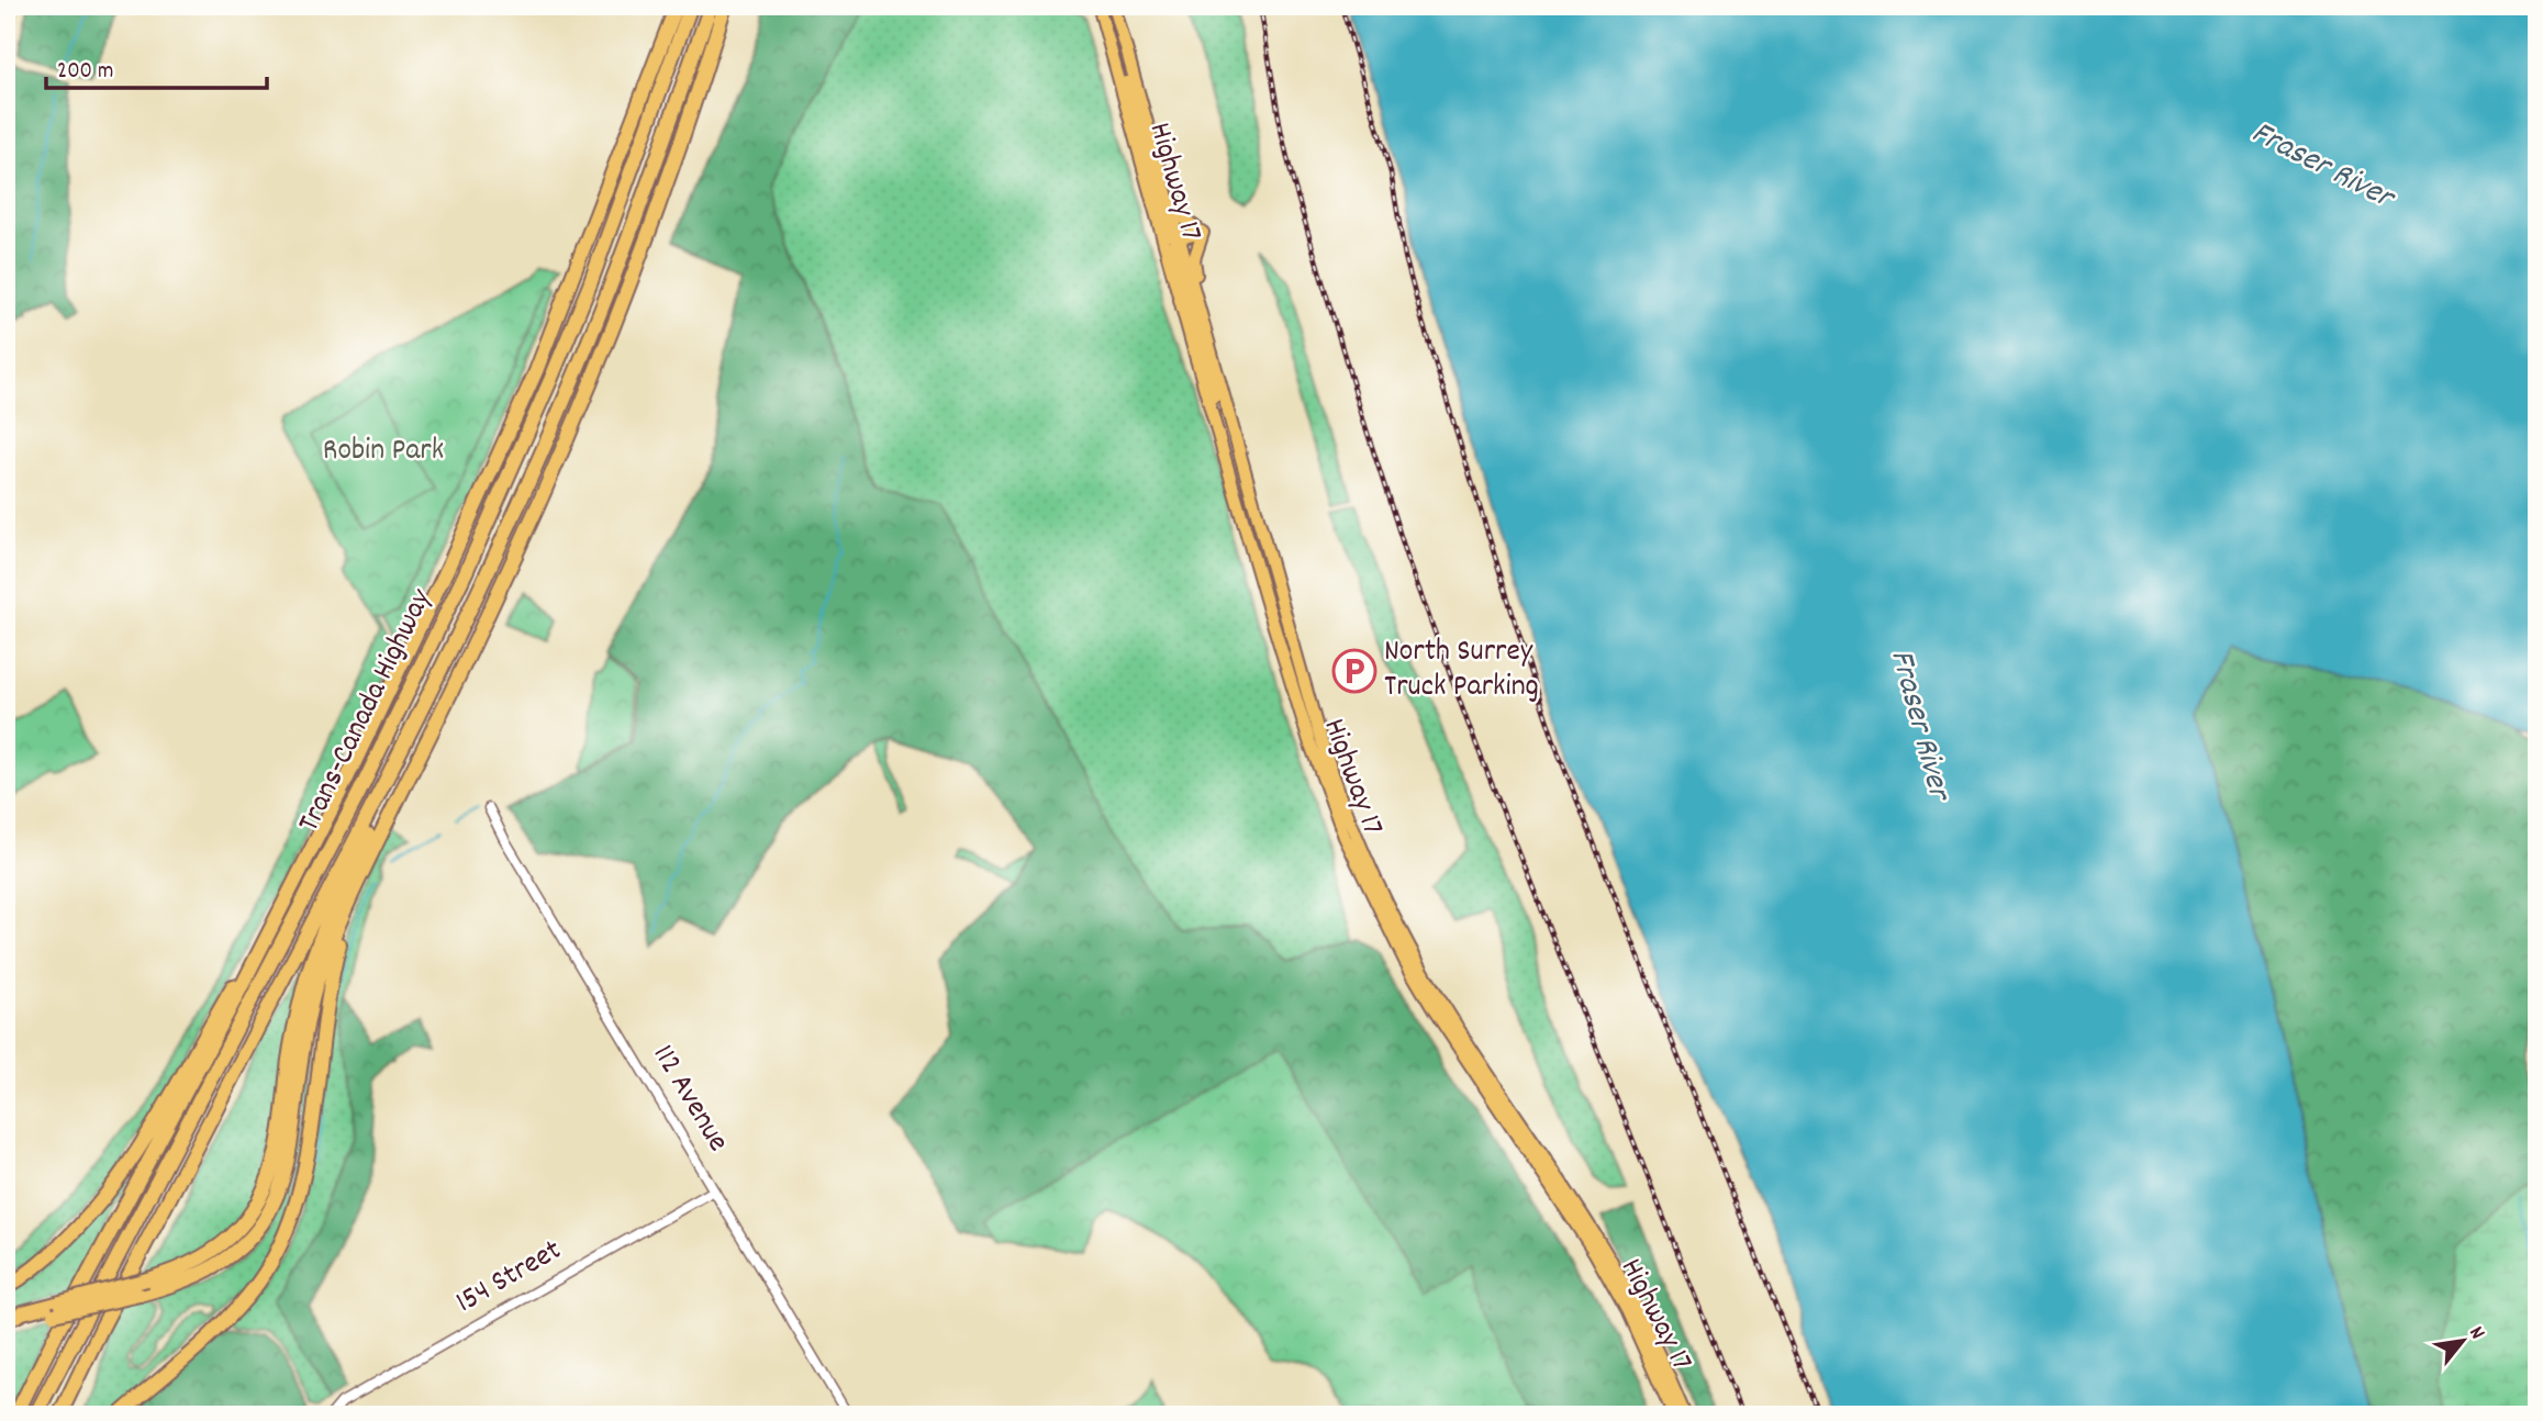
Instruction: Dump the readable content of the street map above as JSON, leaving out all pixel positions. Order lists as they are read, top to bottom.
{
  "streets": {
    "highway": ["Highway 17", "Trans-Canada Highway"],
    "street": ["112 Avenue", "154 Street"]
  },
  "crossings": [
    ["112 Avenue", "154 Street"]
  ],
  "water": ["Fraser River"],
  "parks": ["Robin Park"],
  "places": {
    "parking": ["North Surrey Truck Parking"]
  },
  "scale_bar": "200 m",
  "north": "top right"
}
